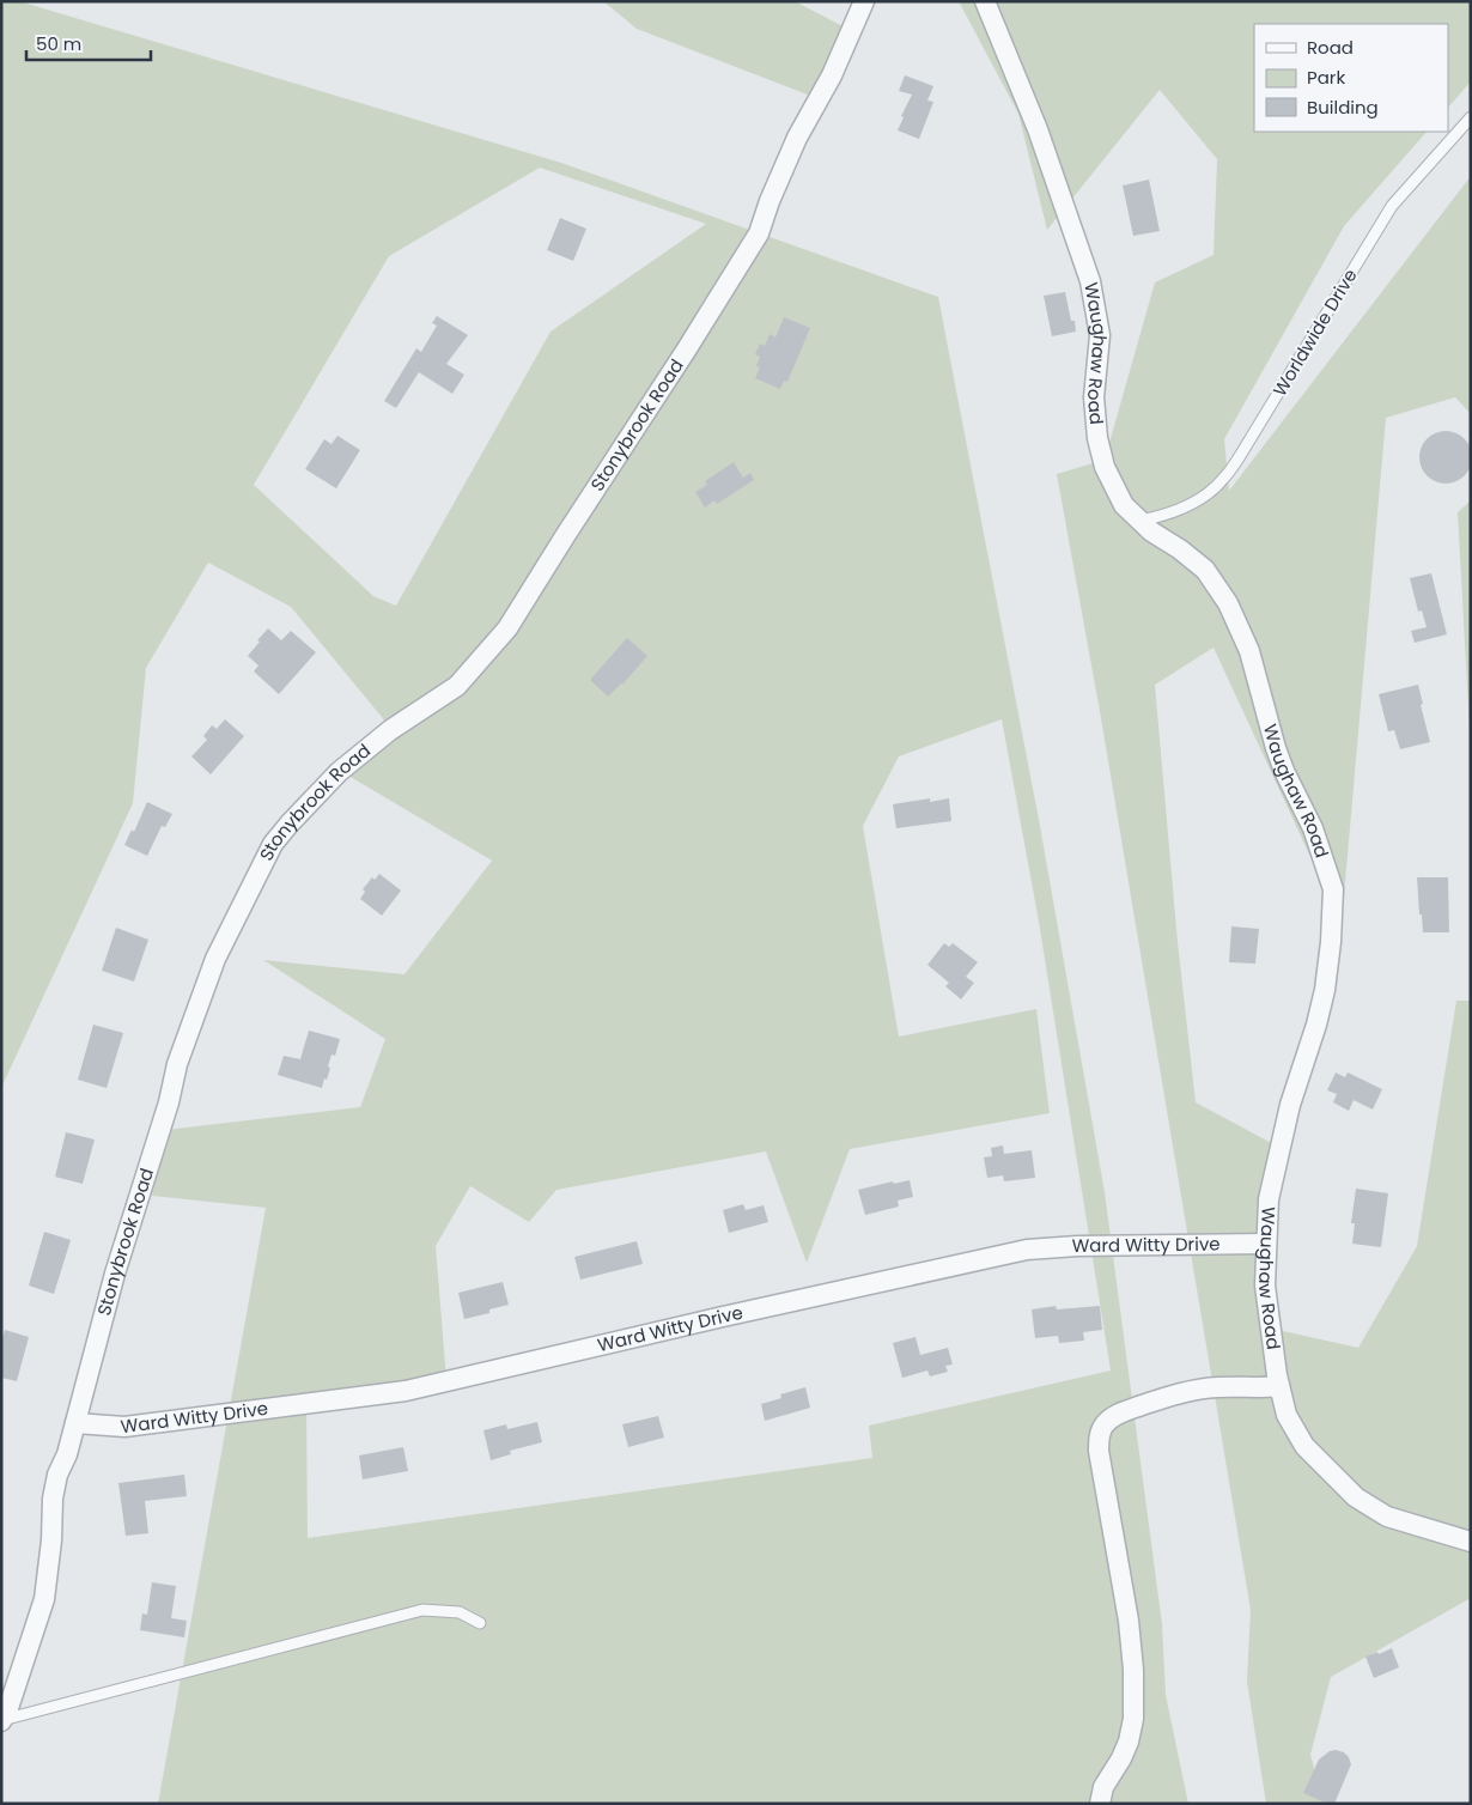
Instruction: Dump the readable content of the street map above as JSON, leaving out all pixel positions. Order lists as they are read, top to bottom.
{
  "streets": {
    "street": ["Waughaw Road", "Stonybrook Road", "Ward Witty Drive"],
    "lane": ["Worldwide Drive"]
  },
  "crossings": [
    ["Worldwide Drive", "Waughaw Road"],
    ["Waughaw Road", "Ward Witty Drive"],
    ["Stonybrook Road", "Ward Witty Drive"]
  ],
  "legend": ["Road", "Park", "Building"],
  "scale_bar": "50 m"
}
